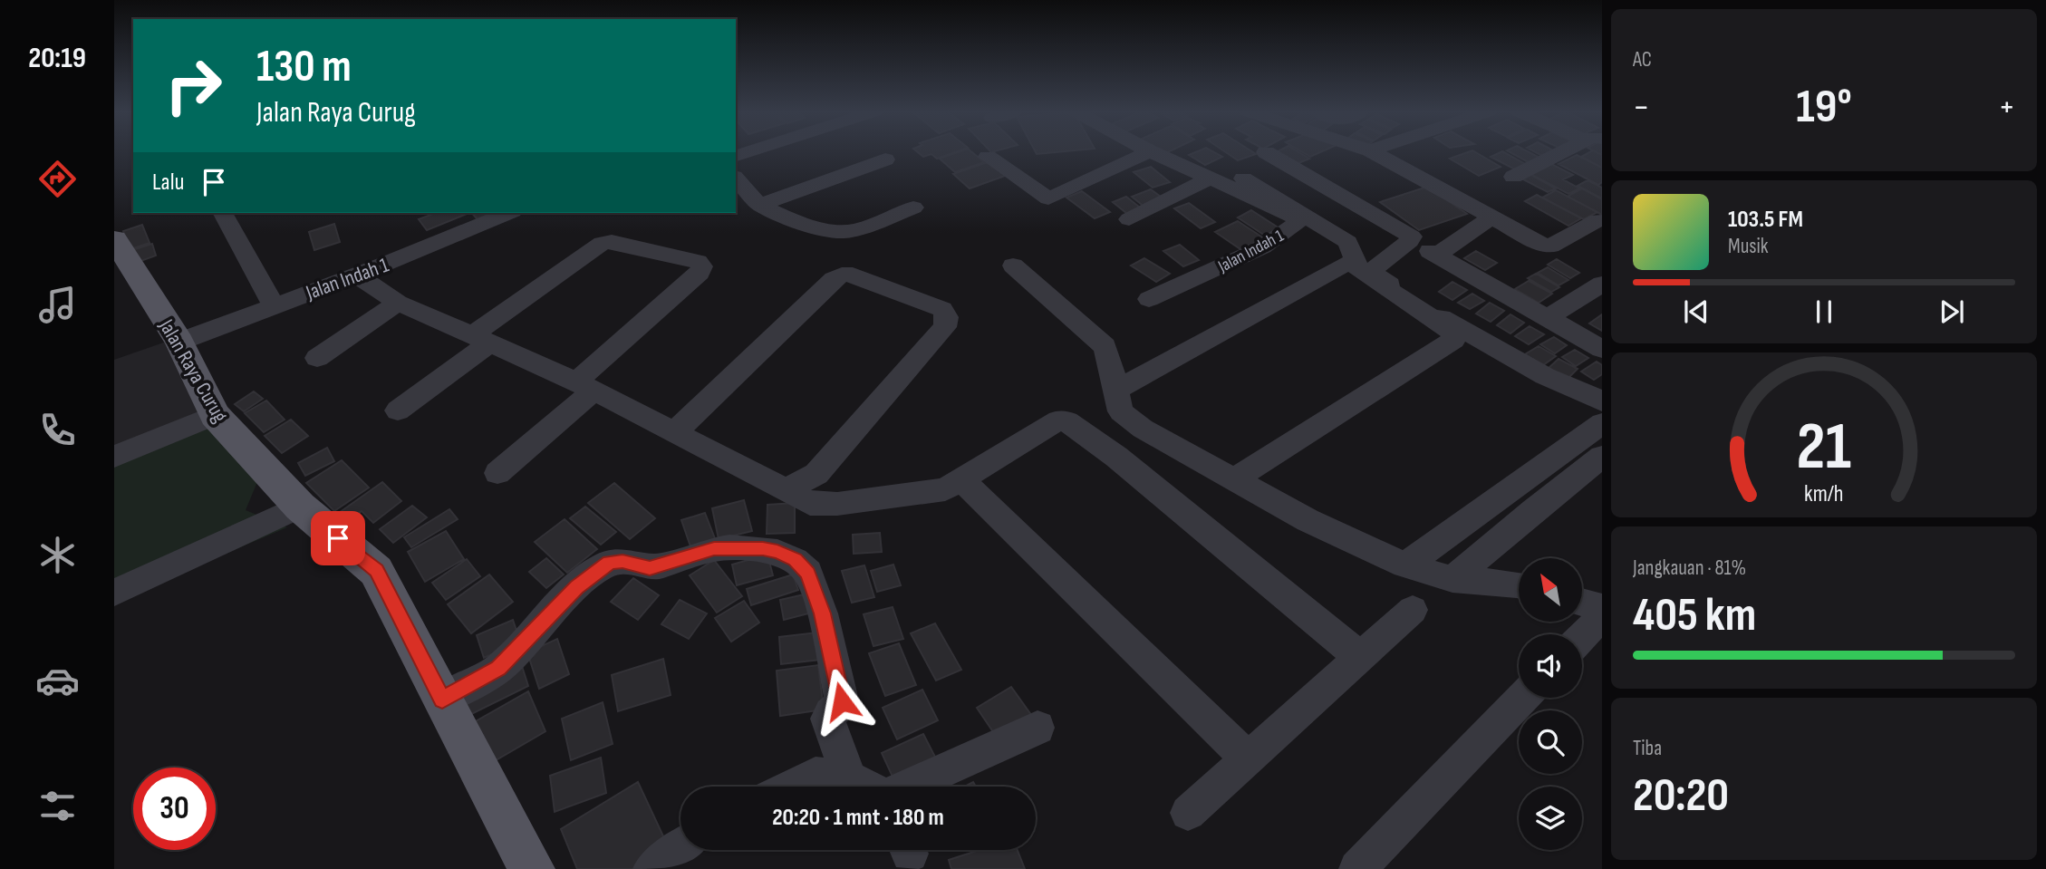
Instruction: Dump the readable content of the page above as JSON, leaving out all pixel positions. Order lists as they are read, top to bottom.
{
  "streets": {
    "main road": ["Jalan Raya Curug"],
    "street": ["Jalan Indah 1"]
  },
  "crossings": [
    ["Jalan Indah 1", "Jalan Raya Curug"]
  ],
  "north": "top left",
  "page": {
    "tabs": "20:19",
    "tile": [
      "AC",
      ["Jangkauan · 81%", "405 km"],
      ["Tiba", "20:20"]
    ],
    "turn": ["130 m", "Jalan Raya Curug"],
    "heat": ["−", "19°", "+"],
    "then": "Lalu",
    "song": ["103.5 FM", "Musik"],
    "limit": "30",
    "trip": "20:20 · 1 mnt · 180 m",
    "gauge": ["21", "km/h"]
  }
}
